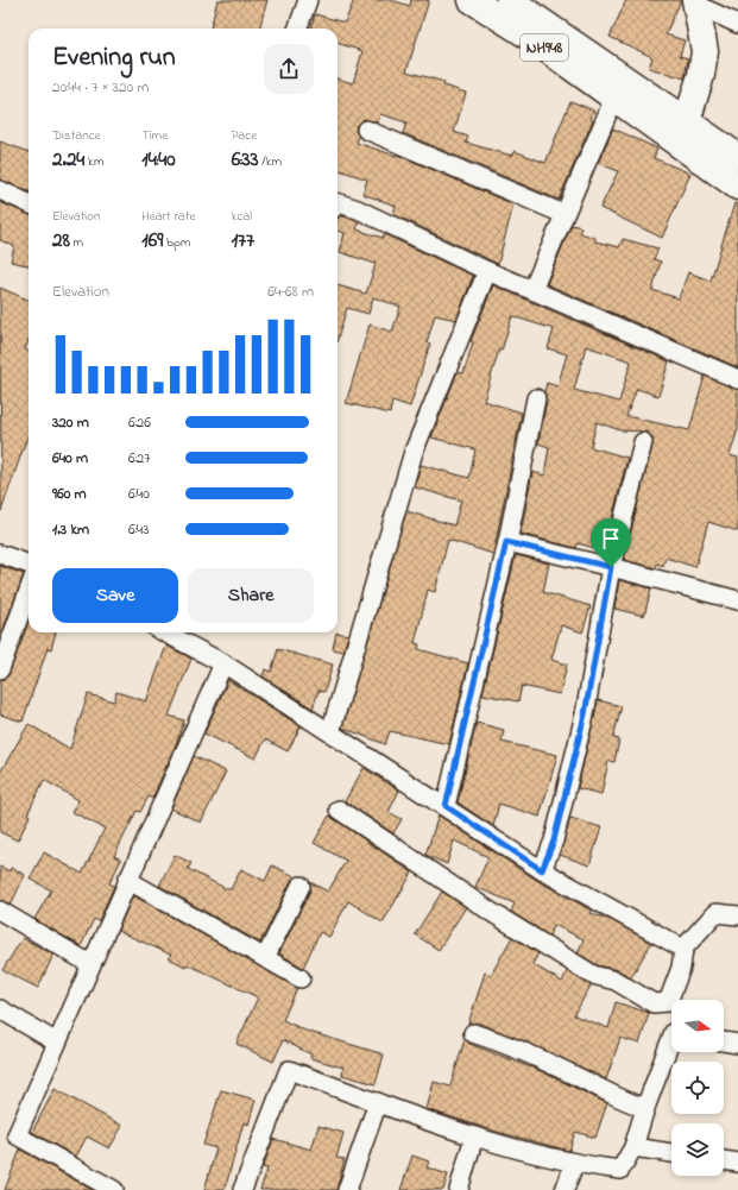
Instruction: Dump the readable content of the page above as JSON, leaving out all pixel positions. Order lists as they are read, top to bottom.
{
  "streets": {
    "main road": ["NH948"]
  },
  "north": "right",
  "page": {
    "heading": ["Evening run", "20:44 · 7 × 320 m"],
    "stats": [
      ["Distance", "2.24 km"],
      ["Time", "14:40"],
      ["Pace", "6:33 /km"],
      ["Elevation", "28 m"],
      ["Heart rate", "169 bpm"],
      ["kcal", "177"]
    ],
    "chart": ["Elevation", "64–68 m"],
    "list": [
      {
        "name": "320 m",
        "note": "6:26"
      },
      {
        "name": "640 m",
        "note": "6:27"
      },
      {
        "name": "960 m",
        "note": "6:40"
      },
      {
        "name": "1.3 km",
        "note": "6:43"
      }
    ],
    "buttons": ["Save", "Share"]
  }
}
